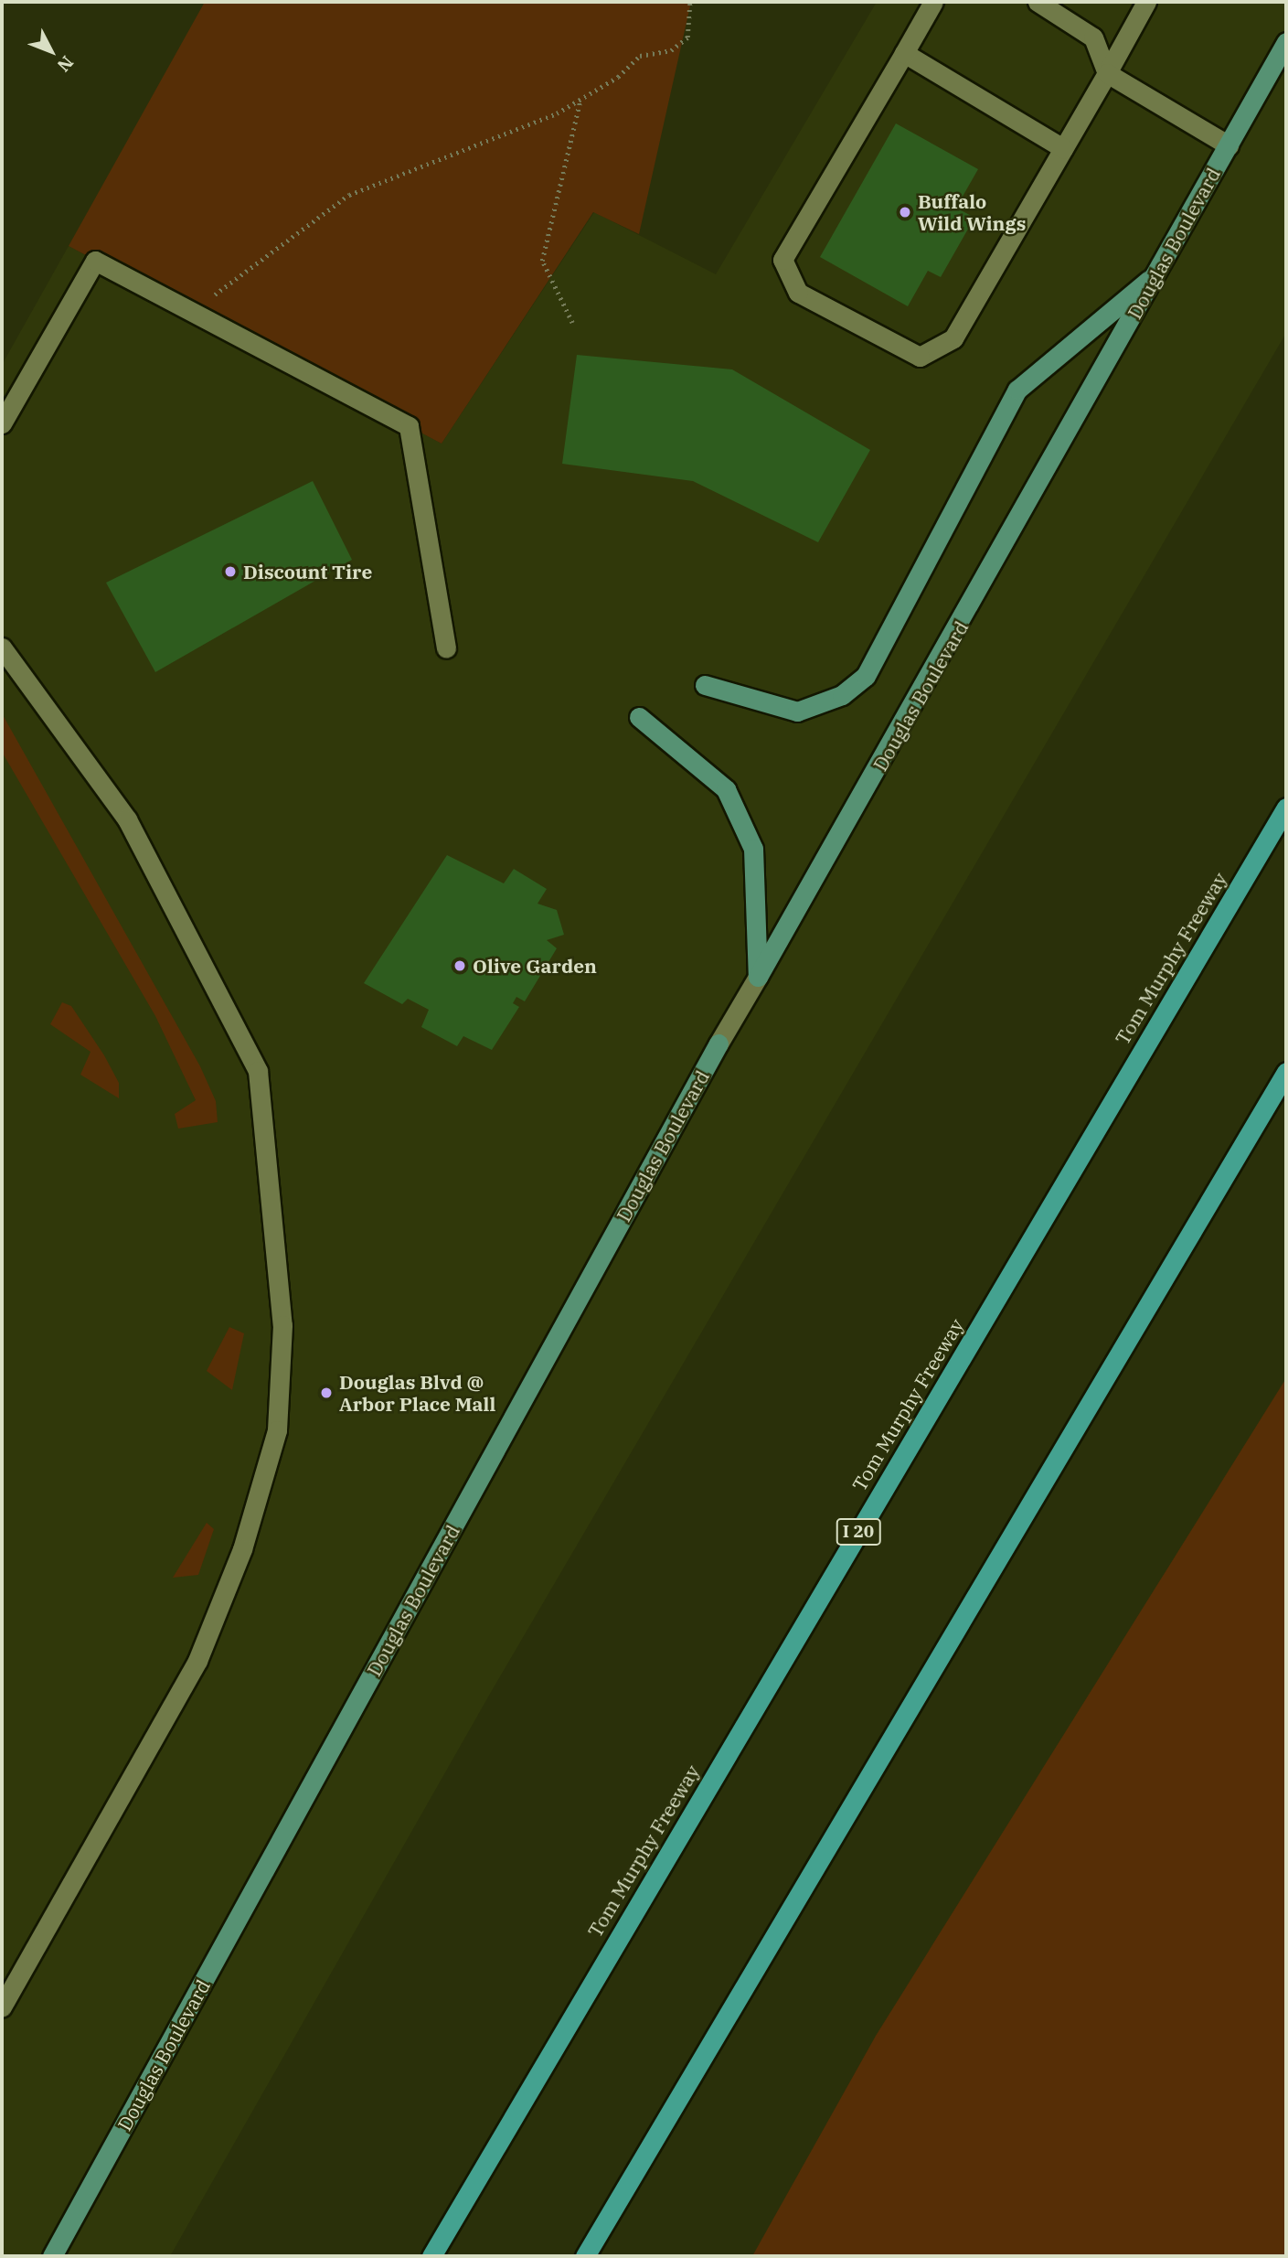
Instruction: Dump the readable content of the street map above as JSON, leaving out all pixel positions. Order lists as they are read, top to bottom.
{
  "streets": {
    "highway": ["Tom Murphy Freeway", "I 20"],
    "main road": ["Douglas Boulevard"]
  },
  "places": [
    "Buffalo Wild Wings",
    "Discount Tire",
    "Olive Garden",
    "Douglas Blvd @ Arbor Place Mall"
  ],
  "north": "bottom right"
}
